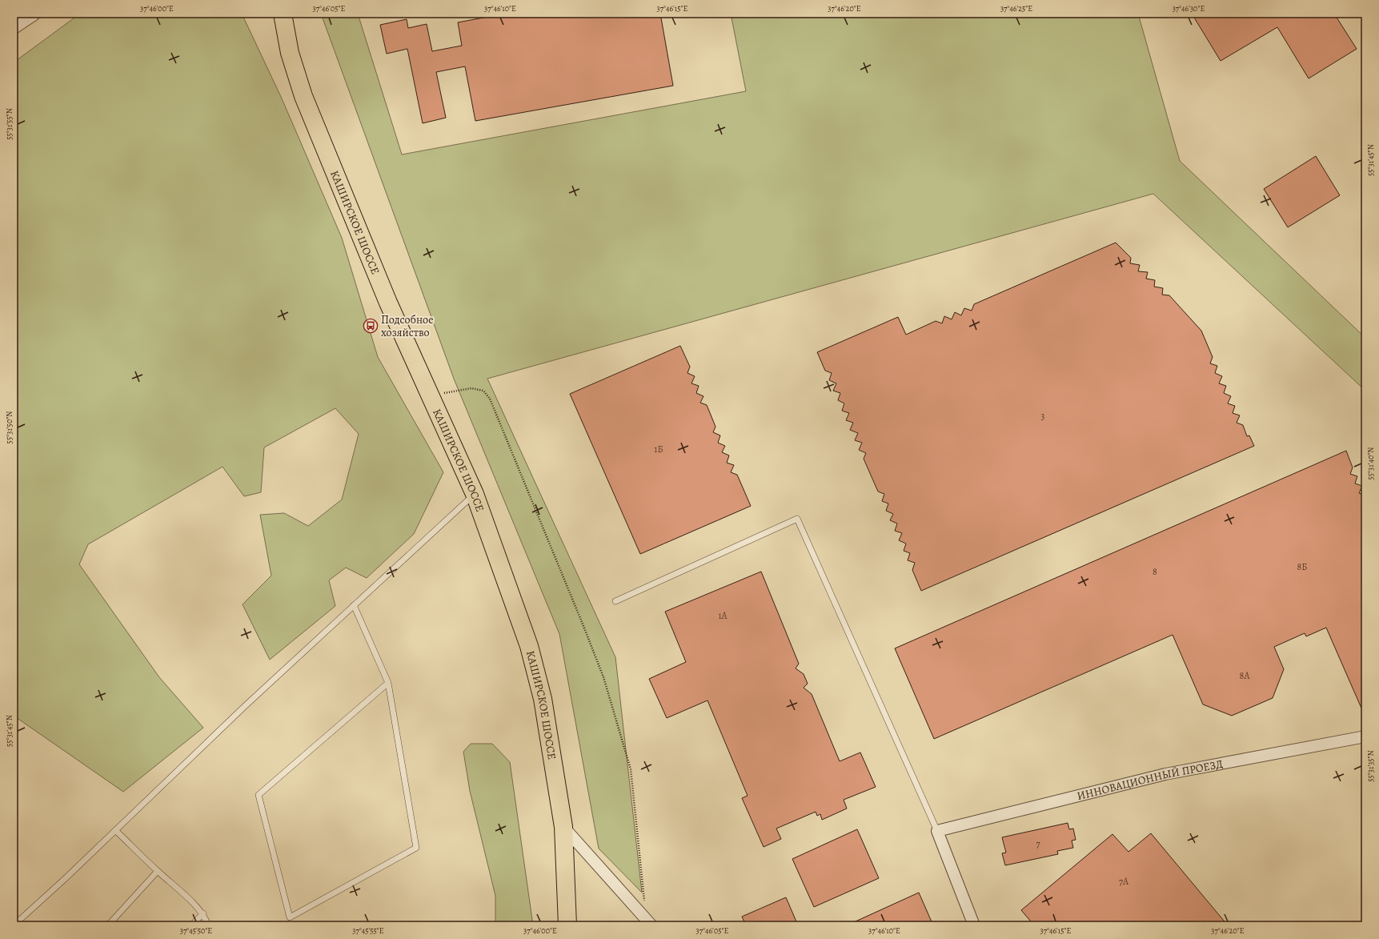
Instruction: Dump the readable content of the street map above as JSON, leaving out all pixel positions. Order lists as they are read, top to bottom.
{
  "streets": {
    "main road": ["КАШИРСКОЕ ШОССЕ"],
    "street": ["ИННОВАЦИОННЫЙ ПРОЕЗД"]
  },
  "places": {
    "bus stop": ["Подсобное хозяйство"]
  },
  "house_numbers": [
    "3",
    "1Б",
    "8Б",
    "8",
    "1А",
    "8А",
    "7",
    "7А"
  ],
  "coordinates": [
    "37°46'00\"E",
    "37°46'05\"E",
    "37°46'10\"E",
    "37°46'15\"E",
    "37°46'20\"E",
    "37°46'25\"E",
    "37°46'30\"E",
    "55°31'55\"N",
    "55°31'45\"N",
    "55°31'50\"N",
    "55°31'40\"N",
    "55°31'35\"N",
    "37°45'50\"E",
    "37°45'55\"E"
  ]
}
